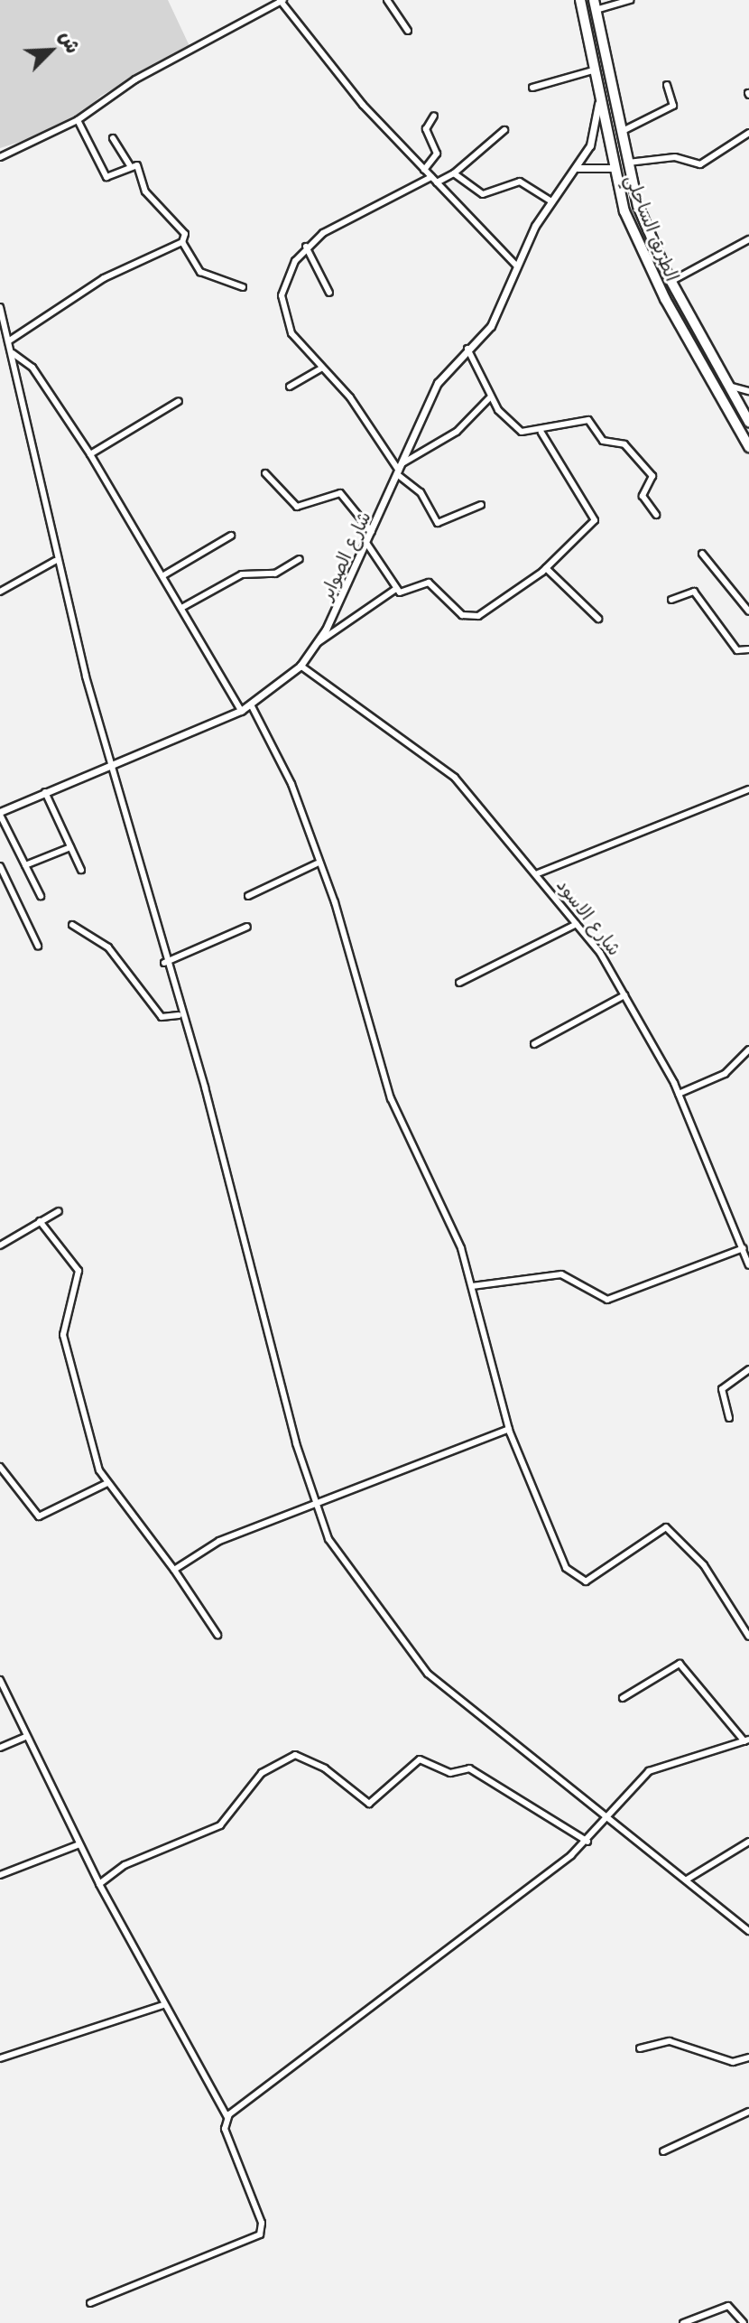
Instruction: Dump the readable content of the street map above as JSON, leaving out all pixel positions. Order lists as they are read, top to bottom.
{
  "streets": {
    "highway": ["الطريق الساحلي"],
    "street": ["شارع الصوابر", "شارع الاسود"]
  },
  "crossings": [
    ["الطريق الساحلي", "شارع الصوابر"],
    ["شارع الصوابر", "شارع الاسود"]
  ],
  "north": "top right"
}
